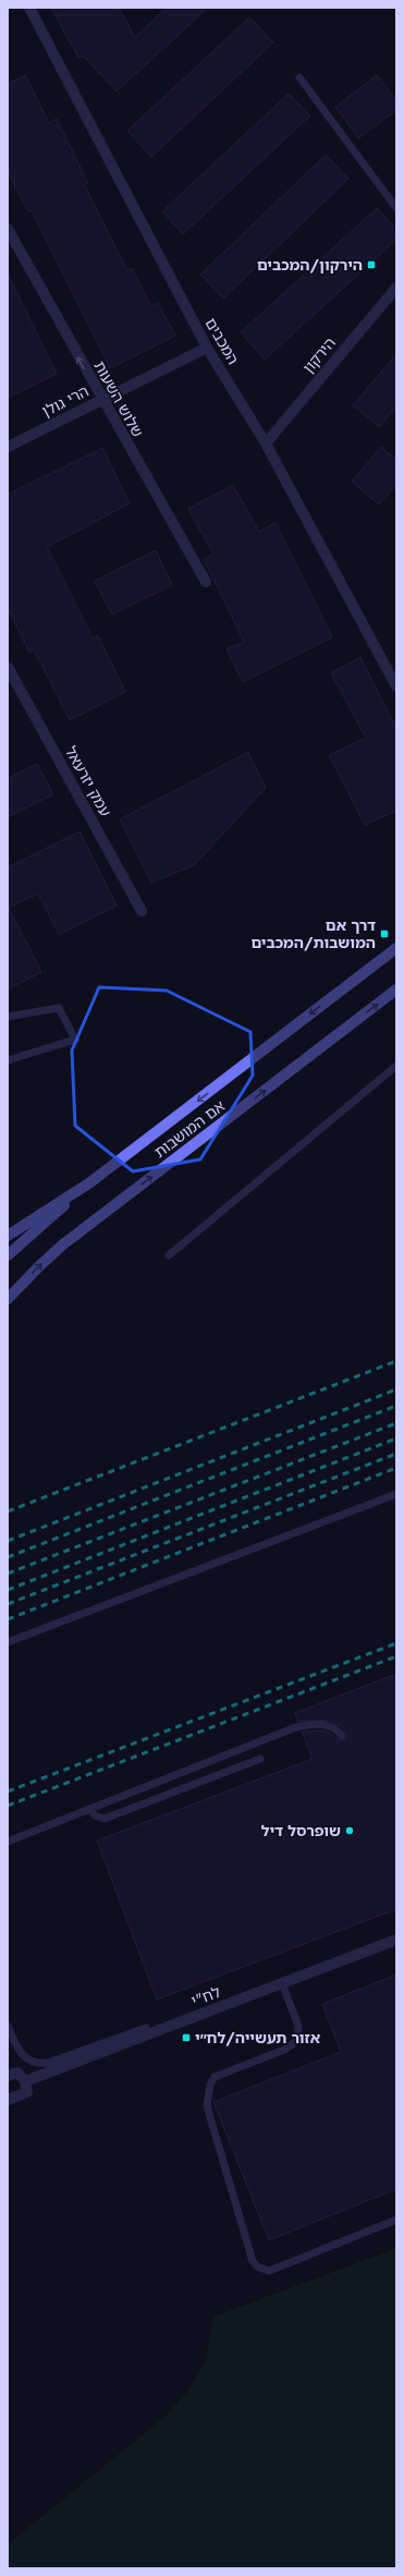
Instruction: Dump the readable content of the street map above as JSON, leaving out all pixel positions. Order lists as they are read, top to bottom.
{
  "streets": {
    "main road": ["אם המושבות"],
    "street": [
      "המכבים",
      "הירקון",
      "שלוש השעות",
      "הרי גולן",
      "עמק יזרעאל",
      "לח\"י"
    ]
  },
  "crossings": [
    ["המכבים", "הירקון"],
    ["המכבים", "הרי גולן"],
    ["שלוש השעות", "הרי גולן"]
  ],
  "one_way": ["שלוש השעות"],
  "places": {
    "transit": ["הירקון/המכבים", "דרך אם המושבות/המכבים", "אזור תעשייה/לח״י"],
    "other": ["שופרסל דיל"]
  }
}
